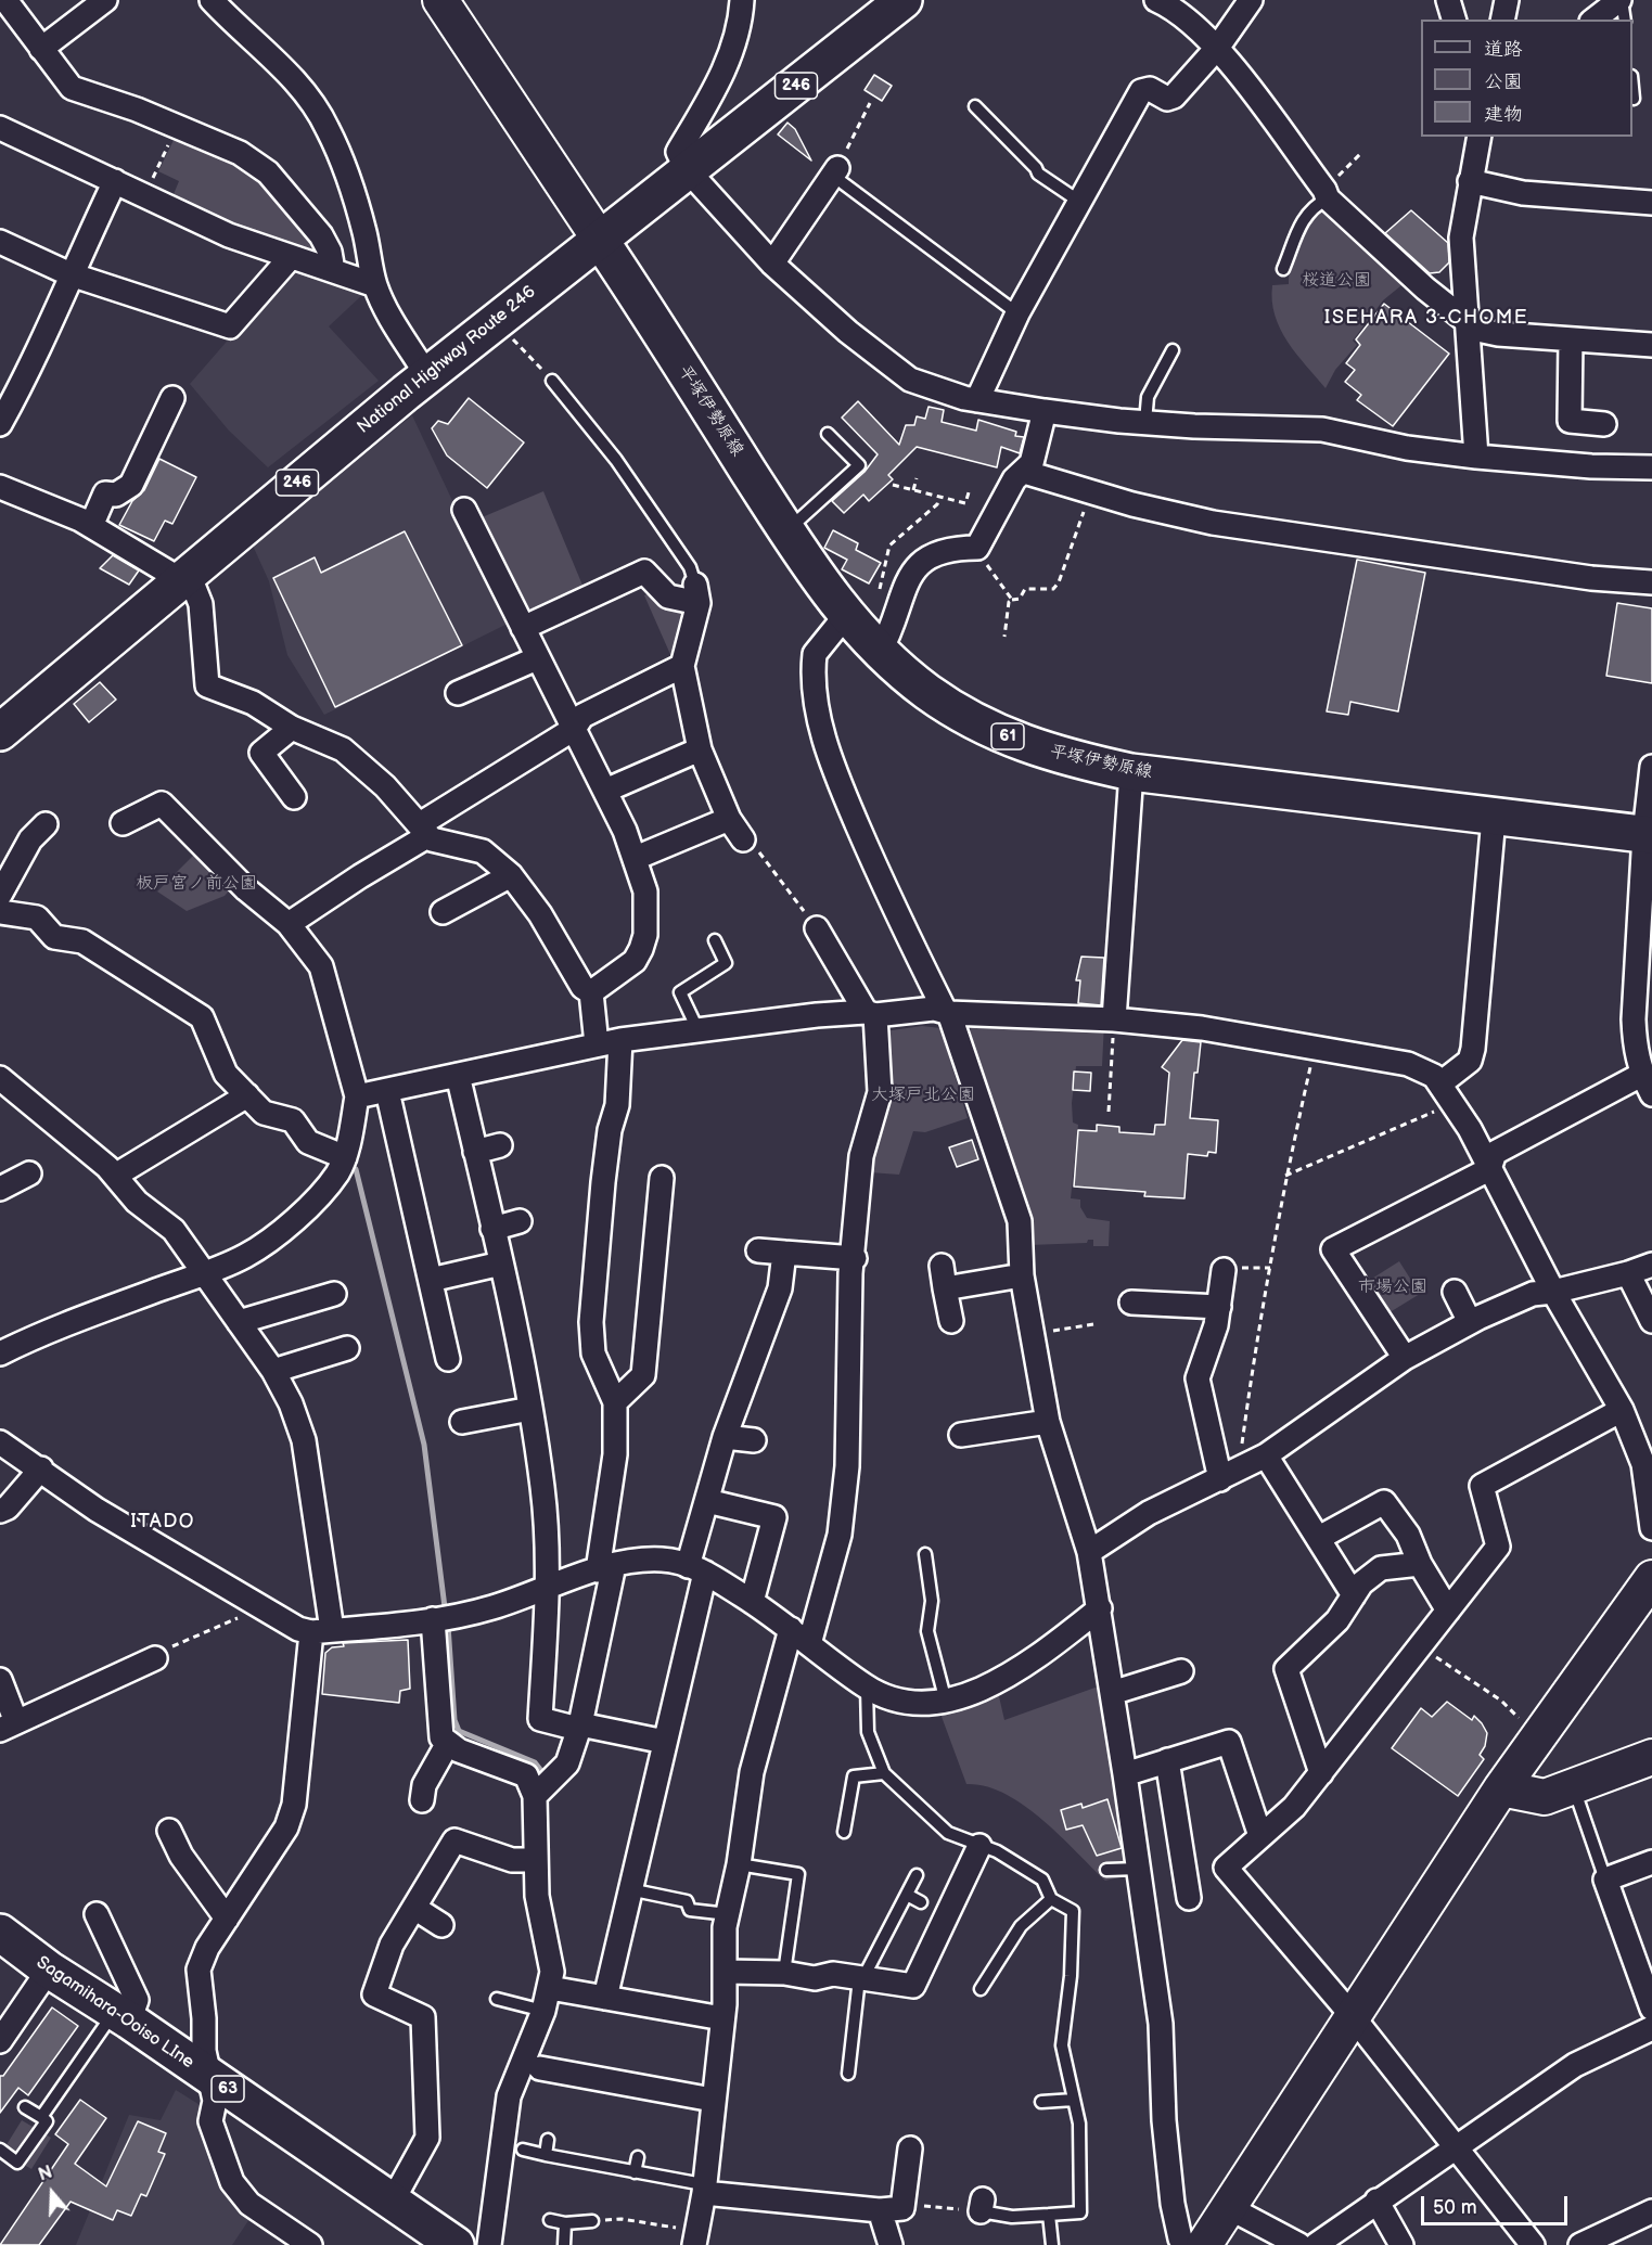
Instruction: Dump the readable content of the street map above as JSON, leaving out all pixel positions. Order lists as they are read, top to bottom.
{
  "streets": {
    "main road": [
      "246",
      "National Highway Route 246",
      "平塚伊勢原線",
      "61",
      "Sagamihara-Ooiso LIne",
      "63"
    ]
  },
  "crossings": [
    ["National Highway Route 246", "平塚伊勢原線"]
  ],
  "districts": ["ISEHARA 3-CHOME", "ITADO"],
  "parks": [
    "桜道公園",
    "板戸宮ノ前公園",
    "大塚戸北公園",
    "市場公園"
  ],
  "legend": ["道路", "公園", "建物"],
  "scale_bar": "50 m",
  "north": "top"
}
